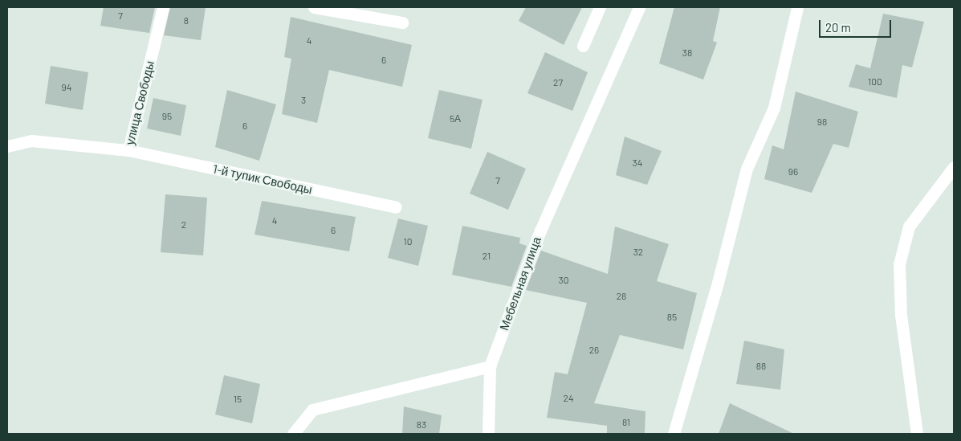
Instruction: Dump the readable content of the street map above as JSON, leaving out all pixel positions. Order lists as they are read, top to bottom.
{
  "streets": {
    "street": ["улица Свободы", "1-й тупик Свободы", "Мебельная улица"]
  },
  "crossings": [
    ["улица Свободы", "1-й тупик Свободы"]
  ],
  "house_numbers": [
    "7",
    "8",
    "4",
    "38",
    "6",
    "100",
    "27",
    "94",
    "3",
    "95",
    "5А",
    "98",
    "6",
    "34",
    "96",
    "7",
    "4",
    "2",
    "6",
    "10",
    "32",
    "21",
    "30",
    "28",
    "85",
    "26",
    "88",
    "24",
    "15",
    "81",
    "83"
  ],
  "scale_bar": "20 m"
}
